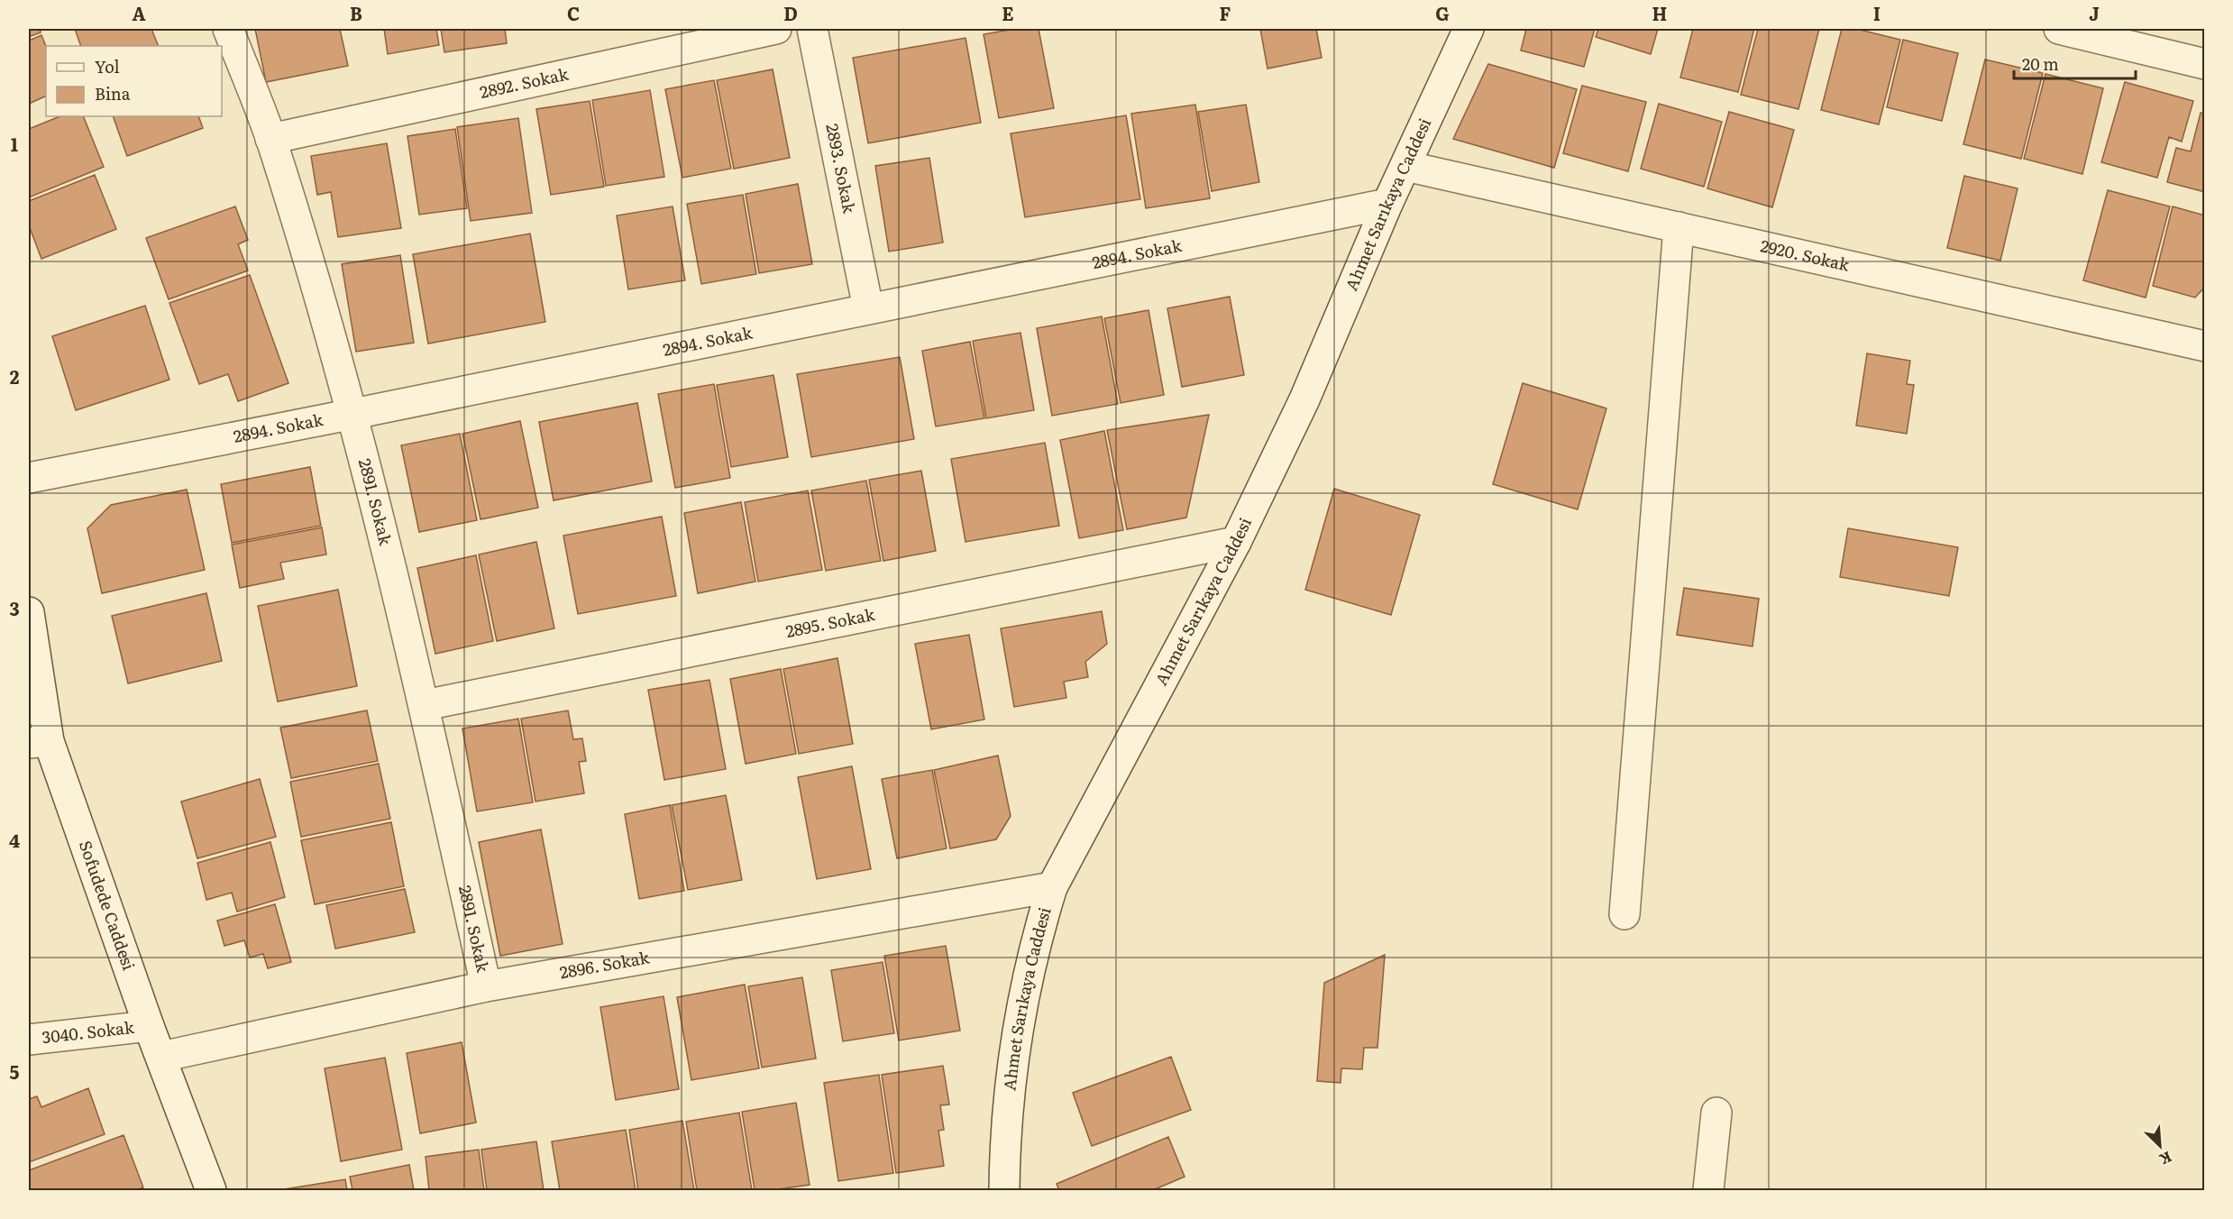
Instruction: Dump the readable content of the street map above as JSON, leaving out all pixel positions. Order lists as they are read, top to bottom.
{
  "streets": {
    "street": [
      "2892. Sokak",
      "2893. Sokak",
      "Ahmet Sarıkaya Caddesi",
      "2894. Sokak",
      "2920. Sokak",
      "2891. Sokak",
      "2895. Sokak",
      "Sofudede Caddesi",
      "2896. Sokak",
      "3040. Sokak"
    ]
  },
  "crossings": [
    ["2892. Sokak", "2891. Sokak"],
    ["2893. Sokak", "2894. Sokak"],
    ["Ahmet Sarıkaya Caddesi", "2894. Sokak"],
    ["Ahmet Sarıkaya Caddesi", "2920. Sokak"],
    ["Ahmet Sarıkaya Caddesi", "2895. Sokak"],
    ["Ahmet Sarıkaya Caddesi", "2896. Sokak"],
    ["2894. Sokak", "2891. Sokak"],
    ["2891. Sokak", "2895. Sokak"],
    ["2891. Sokak", "2896. Sokak"],
    ["Sofudede Caddesi", "2896. Sokak"],
    ["Sofudede Caddesi", "3040. Sokak"]
  ],
  "legend": ["Yol", "Bina"],
  "scale_bar": "20 m",
  "north": "bottom right",
  "grid": {
    "columns": [
      "A",
      "B",
      "C",
      "D",
      "E",
      "F",
      "G",
      "H",
      "I",
      "J"
    ],
    "rows": [
      "1",
      "2",
      "3",
      "4",
      "5"
    ]
  }
}
